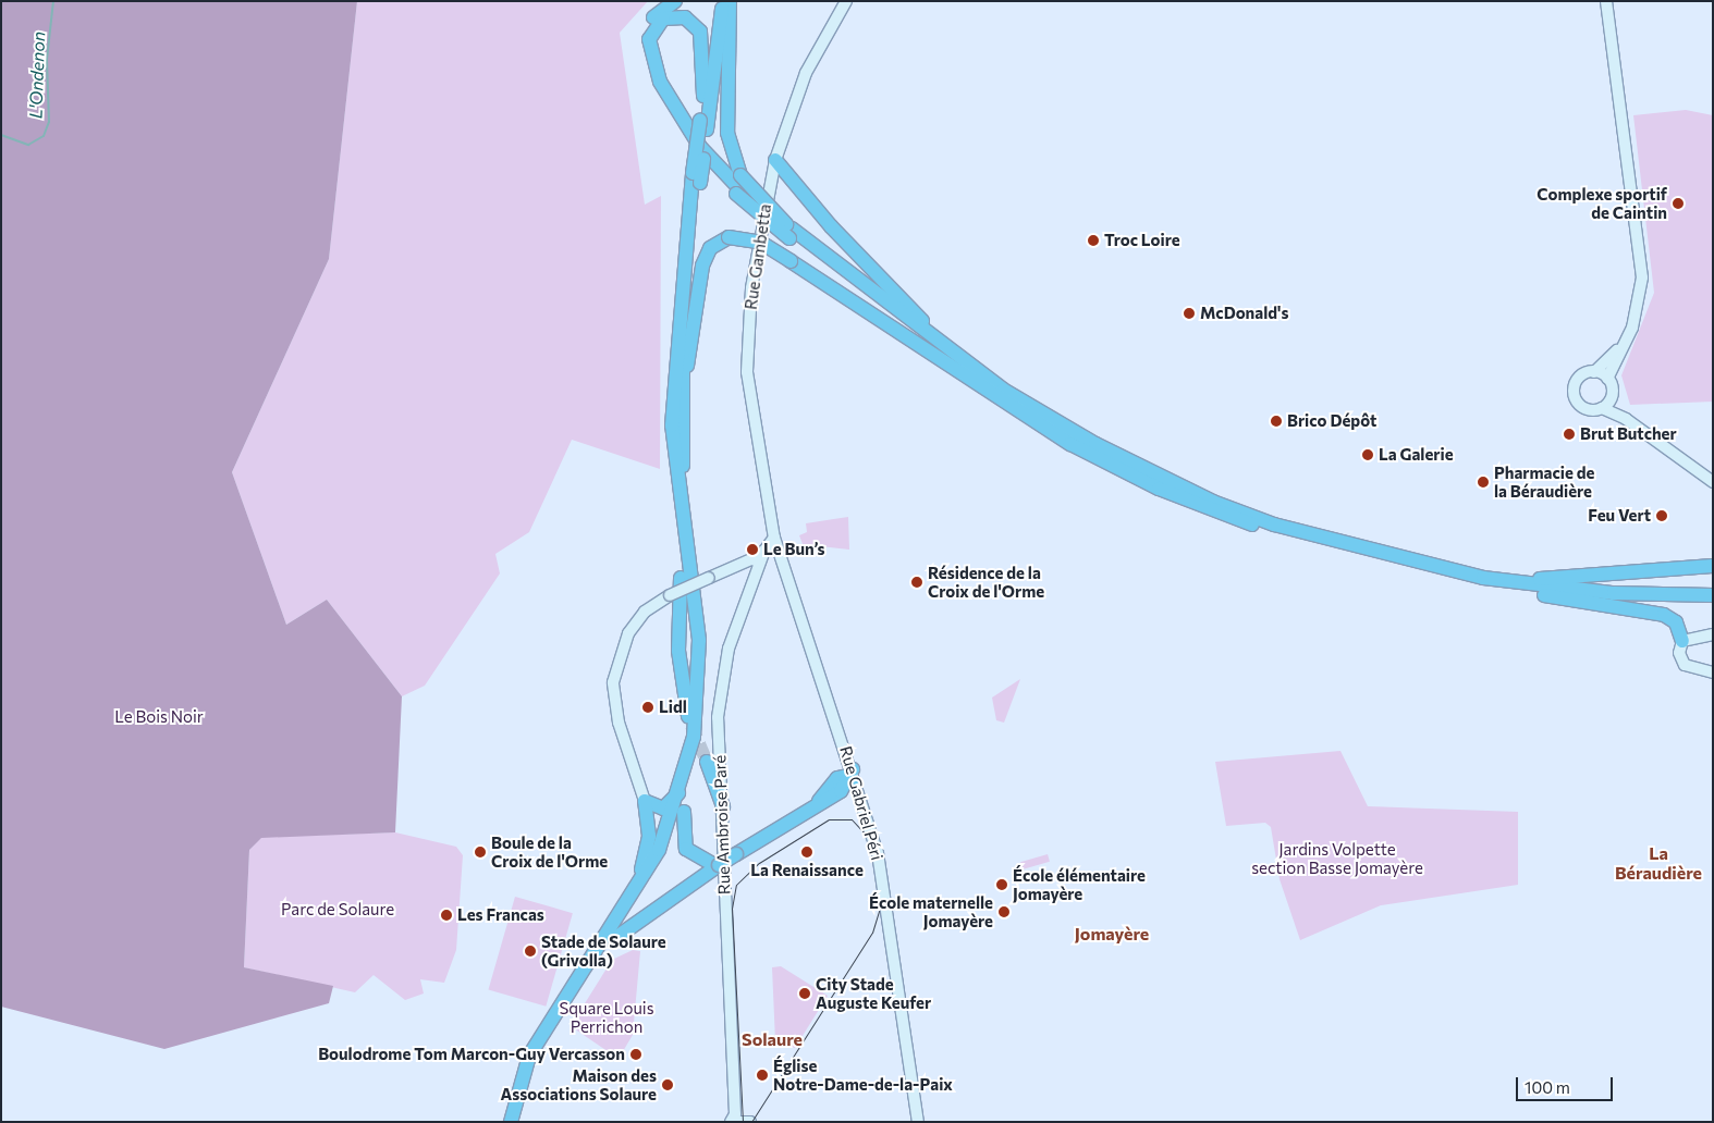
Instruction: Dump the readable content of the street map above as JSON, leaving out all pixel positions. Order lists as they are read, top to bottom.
{
  "streets": {
    "main road": ["Rue Gambetta", "Rue Gabriel Péri", "Rue Ambroise Paré"]
  },
  "crossings": [
    ["Rue Gambetta", "Rue Gabriel Péri"],
    ["Rue Gambetta", "Rue Ambroise Paré"],
    ["Rue Gabriel Péri", "Rue Ambroise Paré"]
  ],
  "districts": ["La Béraudière", "Jomayère", "Solaure"],
  "water": ["L'Ondenon"],
  "parks": [
    "Le Bois Noir",
    "Jardins Volpette section Basse Jomayère",
    "Parc de Solaure",
    "Square Louis Perrichon"
  ],
  "places": [
    "Complexe sportif de Caintin",
    "Troc Loire",
    "McDonald's",
    "Brico Dépôt",
    "Brut Butcher",
    "La Galerie",
    "Pharmacie de la Béraudière",
    "Feu Vert",
    "Le Bun’s",
    "Résidence de la Croix de l'Orme",
    "Lidl",
    "Boule de la Croix de l'Orme",
    "La Renaissance",
    "École élémentaire Jomayère",
    "École maternelle Jomayère",
    "Les Francas",
    "Stade de Solaure (Grivolla)",
    "City Stade Auguste Keufer",
    "Boulodrome Tom Marcon-Guy Vercasson",
    "Église Notre-Dame-de-la-Paix",
    "Maison des Associations Solaure"
  ],
  "scale_bar": "100 m"
}
